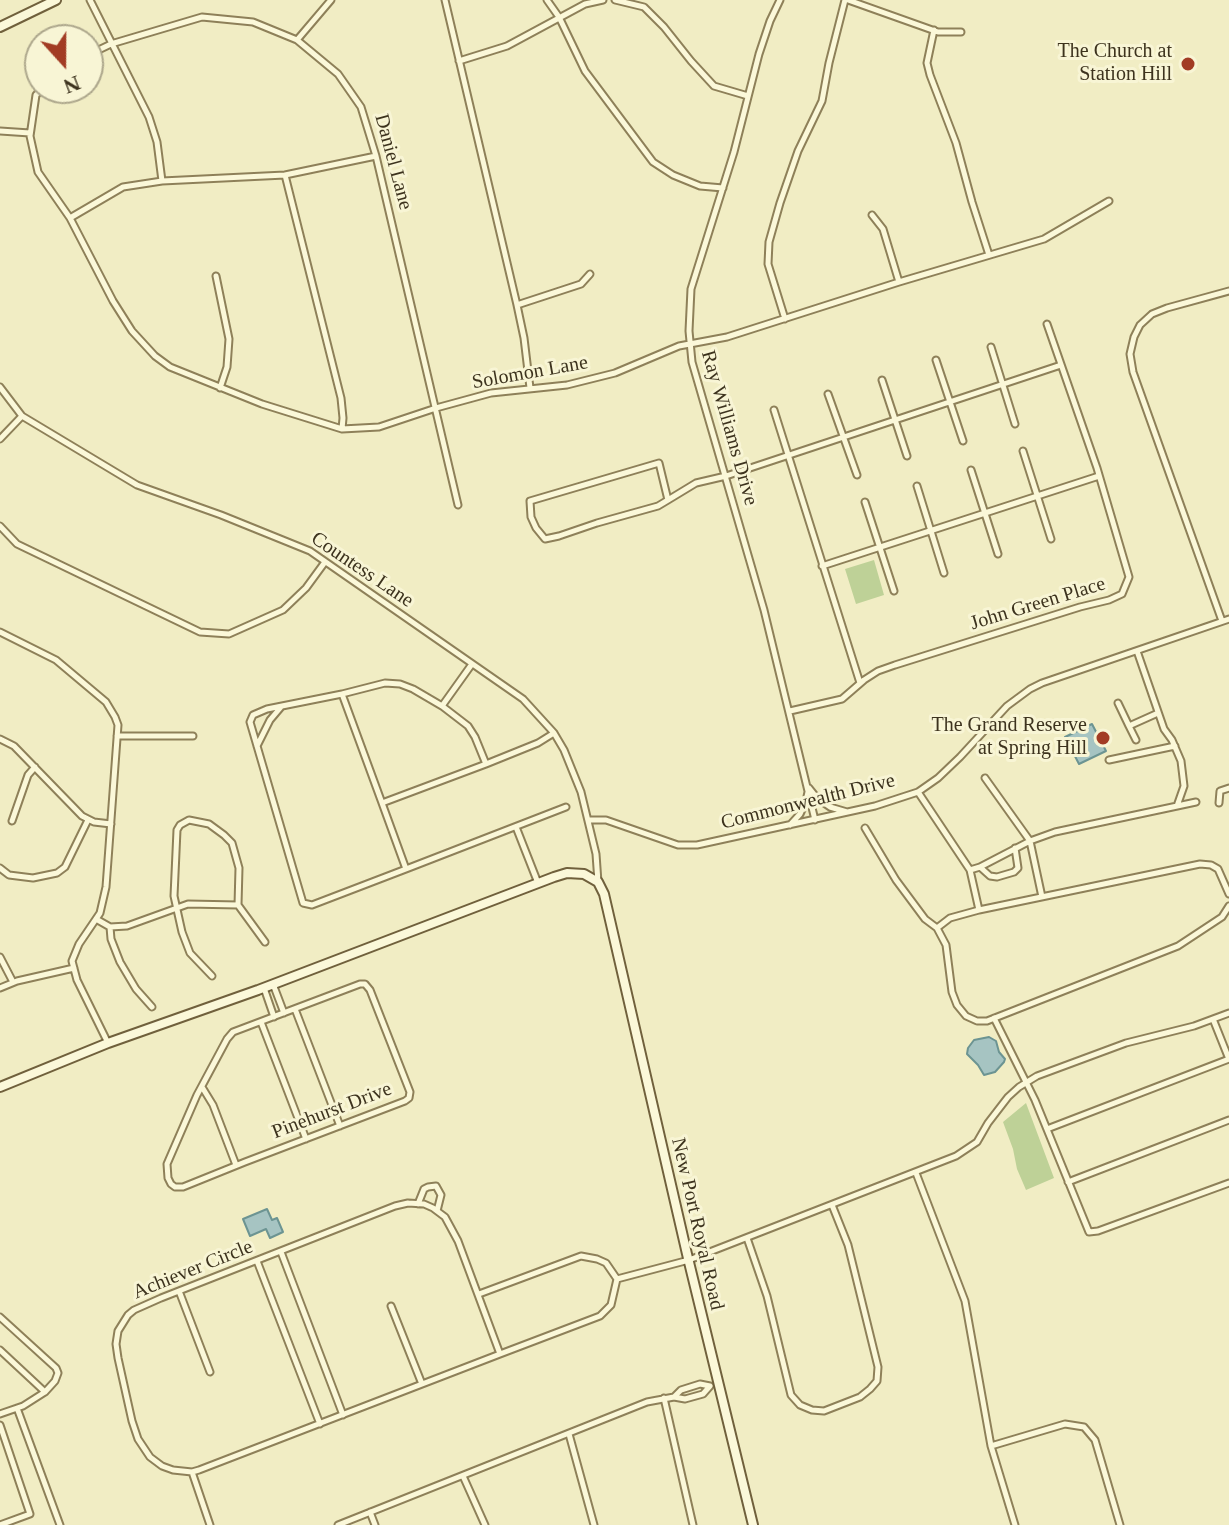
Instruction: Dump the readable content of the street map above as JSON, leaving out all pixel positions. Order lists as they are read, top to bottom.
{
  "streets": {
    "main road": ["New Port Royal Road"],
    "street": [
      "Daniel Lane",
      "Solomon Lane",
      "Ray Williams Drive",
      "Countess Lane",
      "John Green Place",
      "Commonwealth Drive",
      "Pinehurst Drive",
      "Achiever Circle"
    ]
  },
  "crossings": [
    ["Daniel Lane", "Solomon Lane"],
    ["Solomon Lane", "Ray Williams Drive"],
    ["Ray Williams Drive", "John Green Place"],
    ["Ray Williams Drive", "Commonwealth Drive"],
    ["Countess Lane", "Commonwealth Drive"],
    ["Countess Lane", "New Port Royal Road"]
  ],
  "places": ["The Church at Station Hill", "The Grand Reserve at Spring Hill"],
  "north": "bottom"
}
